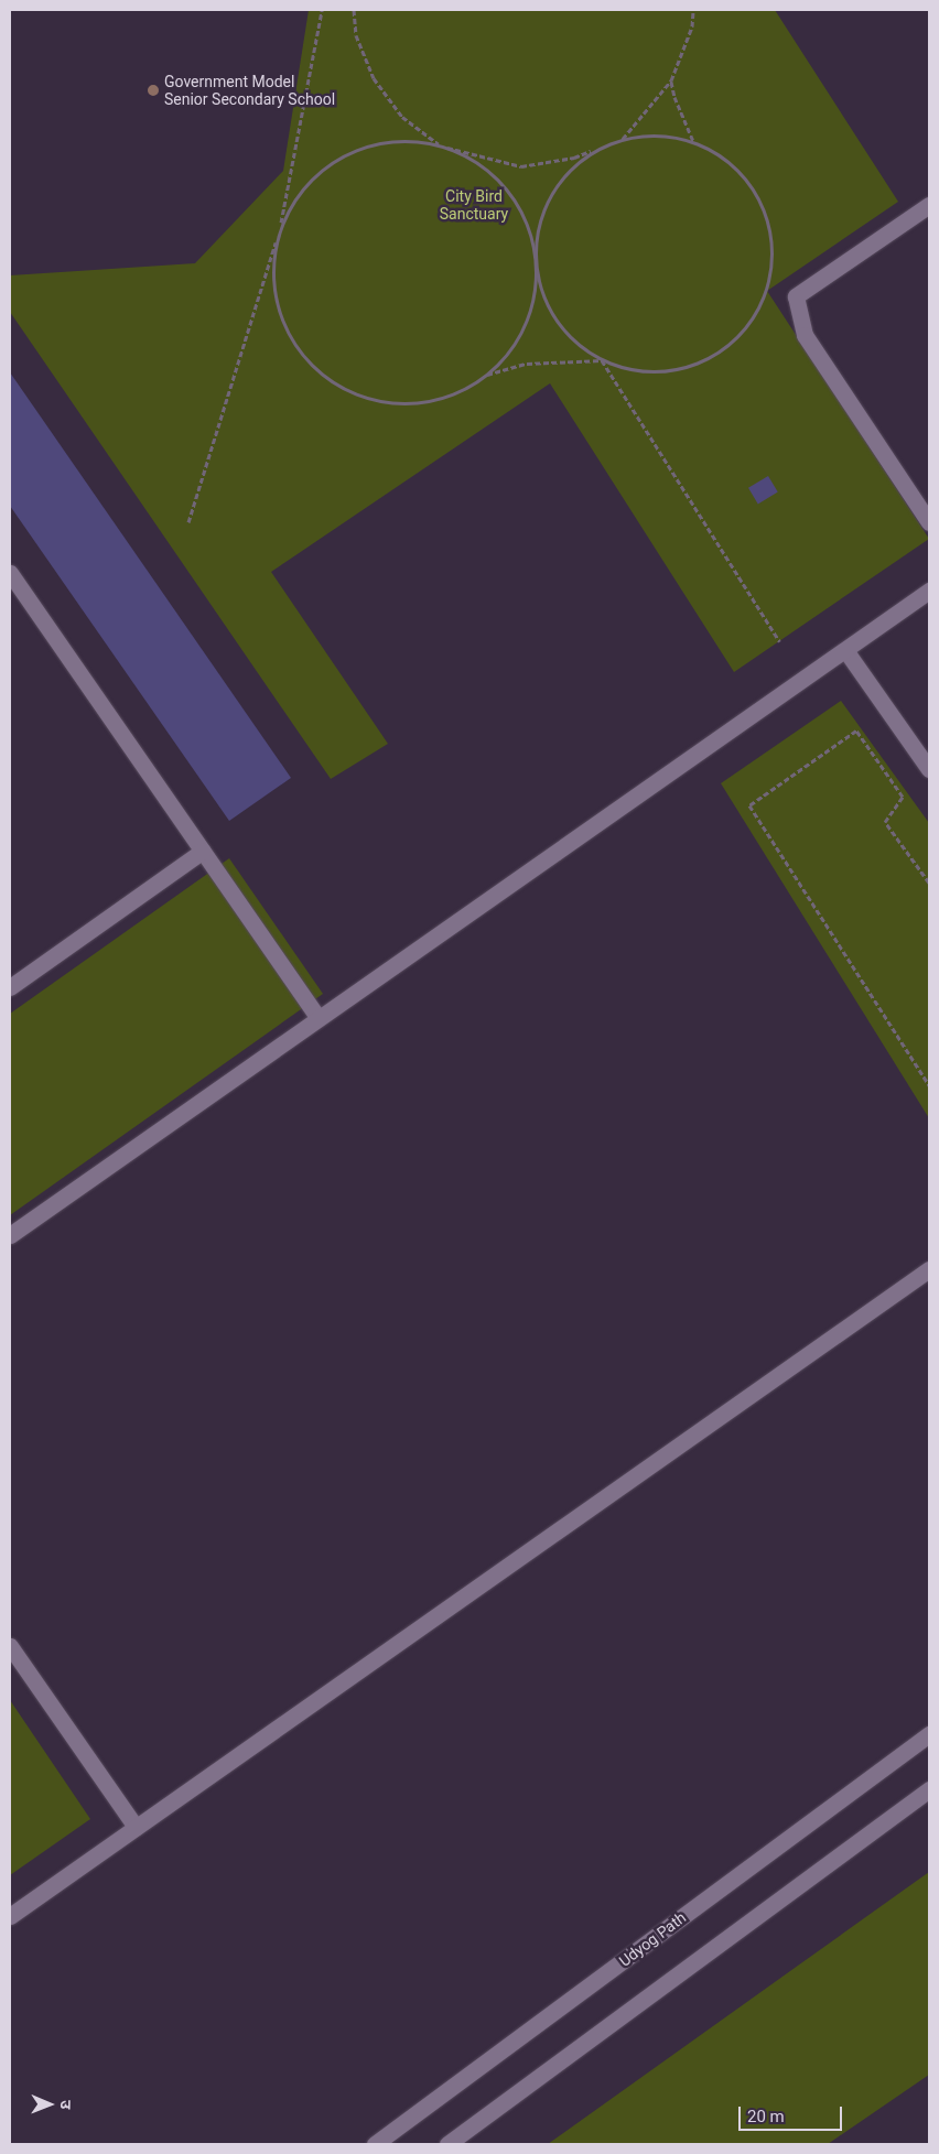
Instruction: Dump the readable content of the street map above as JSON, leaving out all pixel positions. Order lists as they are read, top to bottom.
{
  "streets": {
    "street": ["Udyog Path"]
  },
  "parks": ["City Bird Sanctuary"],
  "places": ["Government Model Senior Secondary School"],
  "scale_bar": "20 m",
  "north": "right"
}
